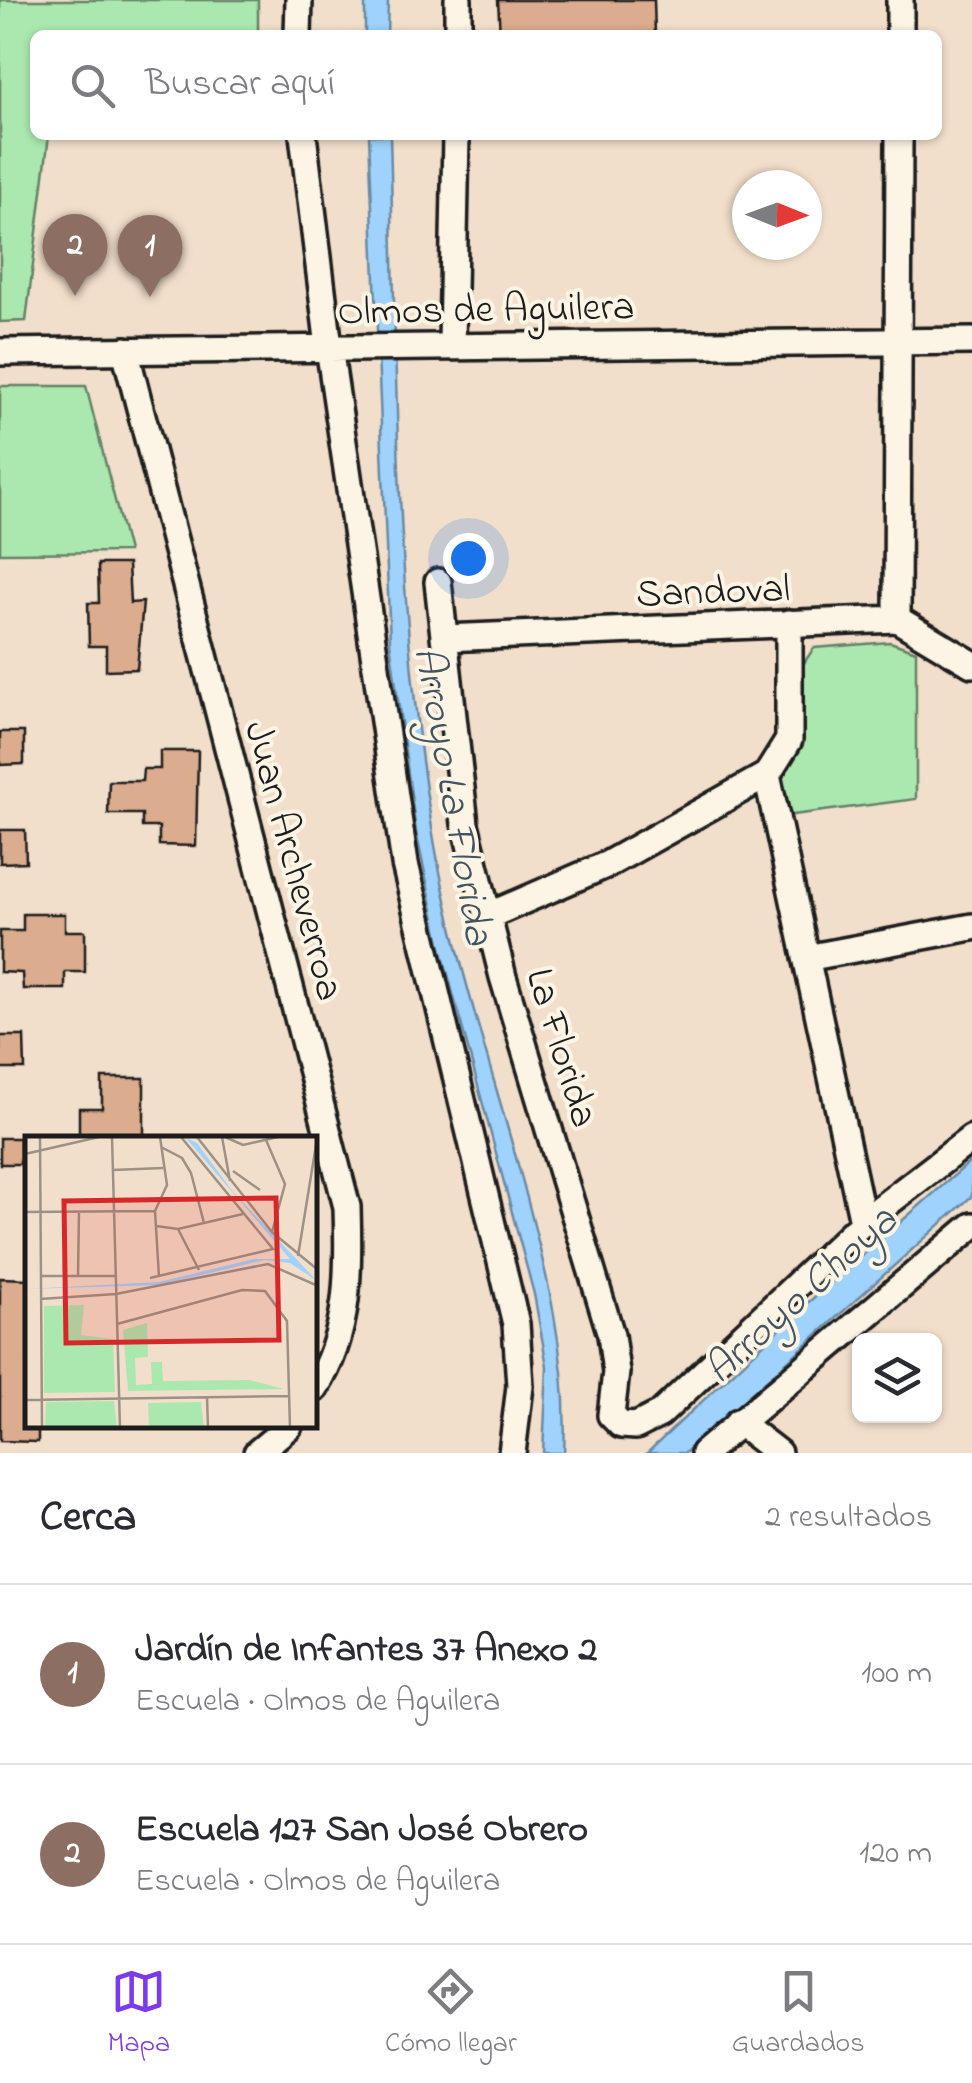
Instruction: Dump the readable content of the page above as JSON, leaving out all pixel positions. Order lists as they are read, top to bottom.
{
  "streets": {
    "street": [
      "Olmos de Aguilera",
      "Sandoval",
      "Juan Archeverroa",
      "La Florida"
    ]
  },
  "crossings": [
    ["Olmos de Aguilera", "Juan Archeverroa"],
    ["Sandoval", "La Florida"]
  ],
  "water": ["Arroyo La Florida", "Arroyo Choya"],
  "north": "right",
  "page": {
    "search": "Buscar aquí",
    "pins": ["2", "1"],
    "heading": ["Cerca", "2 resultados"],
    "list": [
      {
        "mark": "1",
        "name": "Jardín de Infantes 37 Anexo 2",
        "note": "Escuela · Olmos de Aguilera",
        "value": "100 m"
      },
      {
        "mark": "2",
        "name": "Escuela 127 San José Obrero",
        "note": "Escuela · Olmos de Aguilera",
        "value": "120 m"
      }
    ],
    "nav": ["Mapa", "Cómo llegar", "Guardados"]
  }
}
